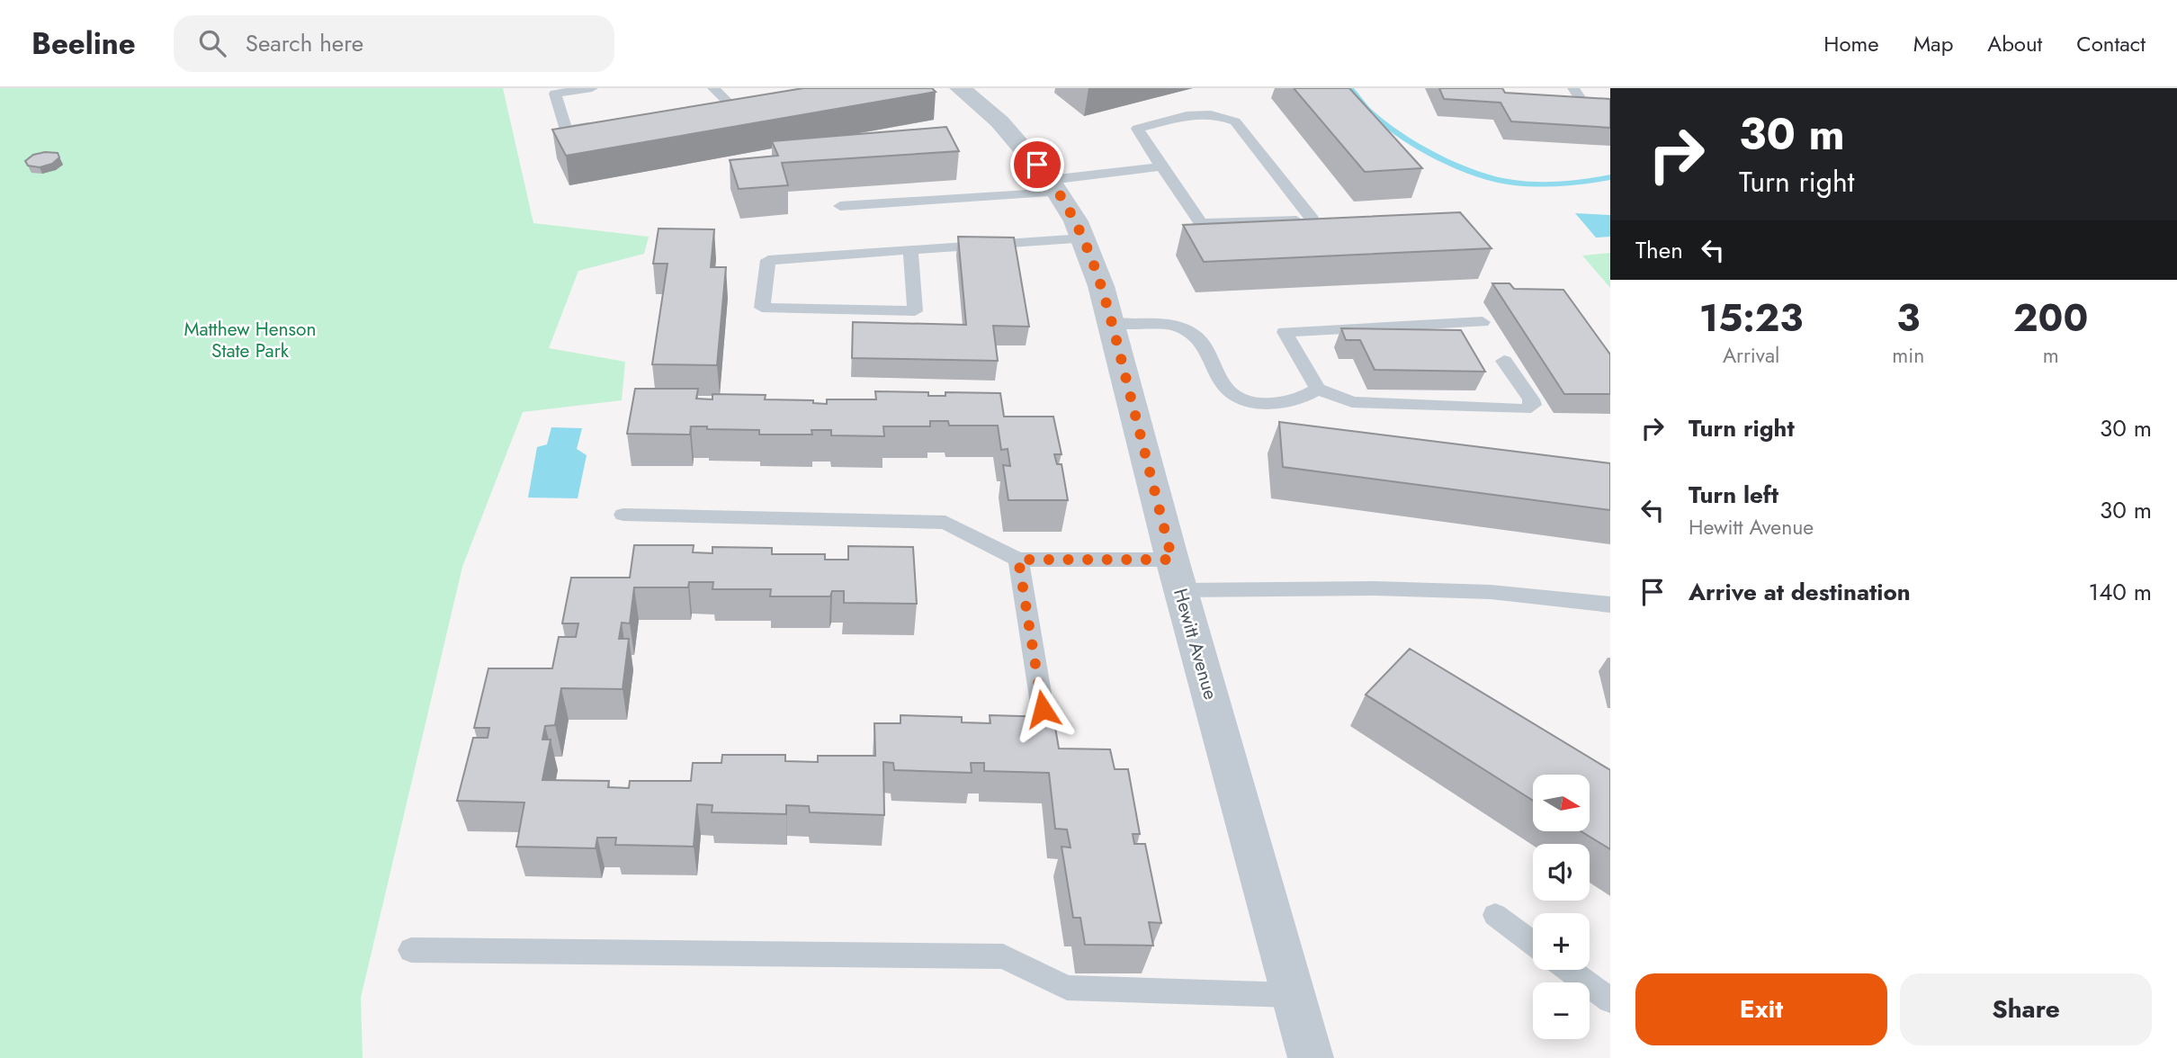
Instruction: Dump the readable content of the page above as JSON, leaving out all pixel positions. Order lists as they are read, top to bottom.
{
  "streets": {
    "street": ["Hewitt Avenue"]
  },
  "parks": ["Matthew Henson State Park"],
  "north": "right",
  "page": {
    "header": "Beeline",
    "search": "Search here",
    "nav": [
      "Home",
      "Map",
      "About",
      "Contact"
    ],
    "turn": ["30 m", "Turn right"],
    "then": "Then",
    "eta": [
      "15:23",
      "Arrival",
      "3",
      "min",
      "200",
      "m"
    ],
    "list": [
      {
        "name": "Turn right",
        "value": "30 m"
      },
      {
        "name": "Turn left",
        "note": "Hewitt Avenue",
        "value": "30 m"
      },
      {
        "name": "Arrive at destination",
        "value": "140 m"
      }
    ],
    "map_buttons": ["+", "−"],
    "buttons": ["Exit", "Share"]
  }
}
